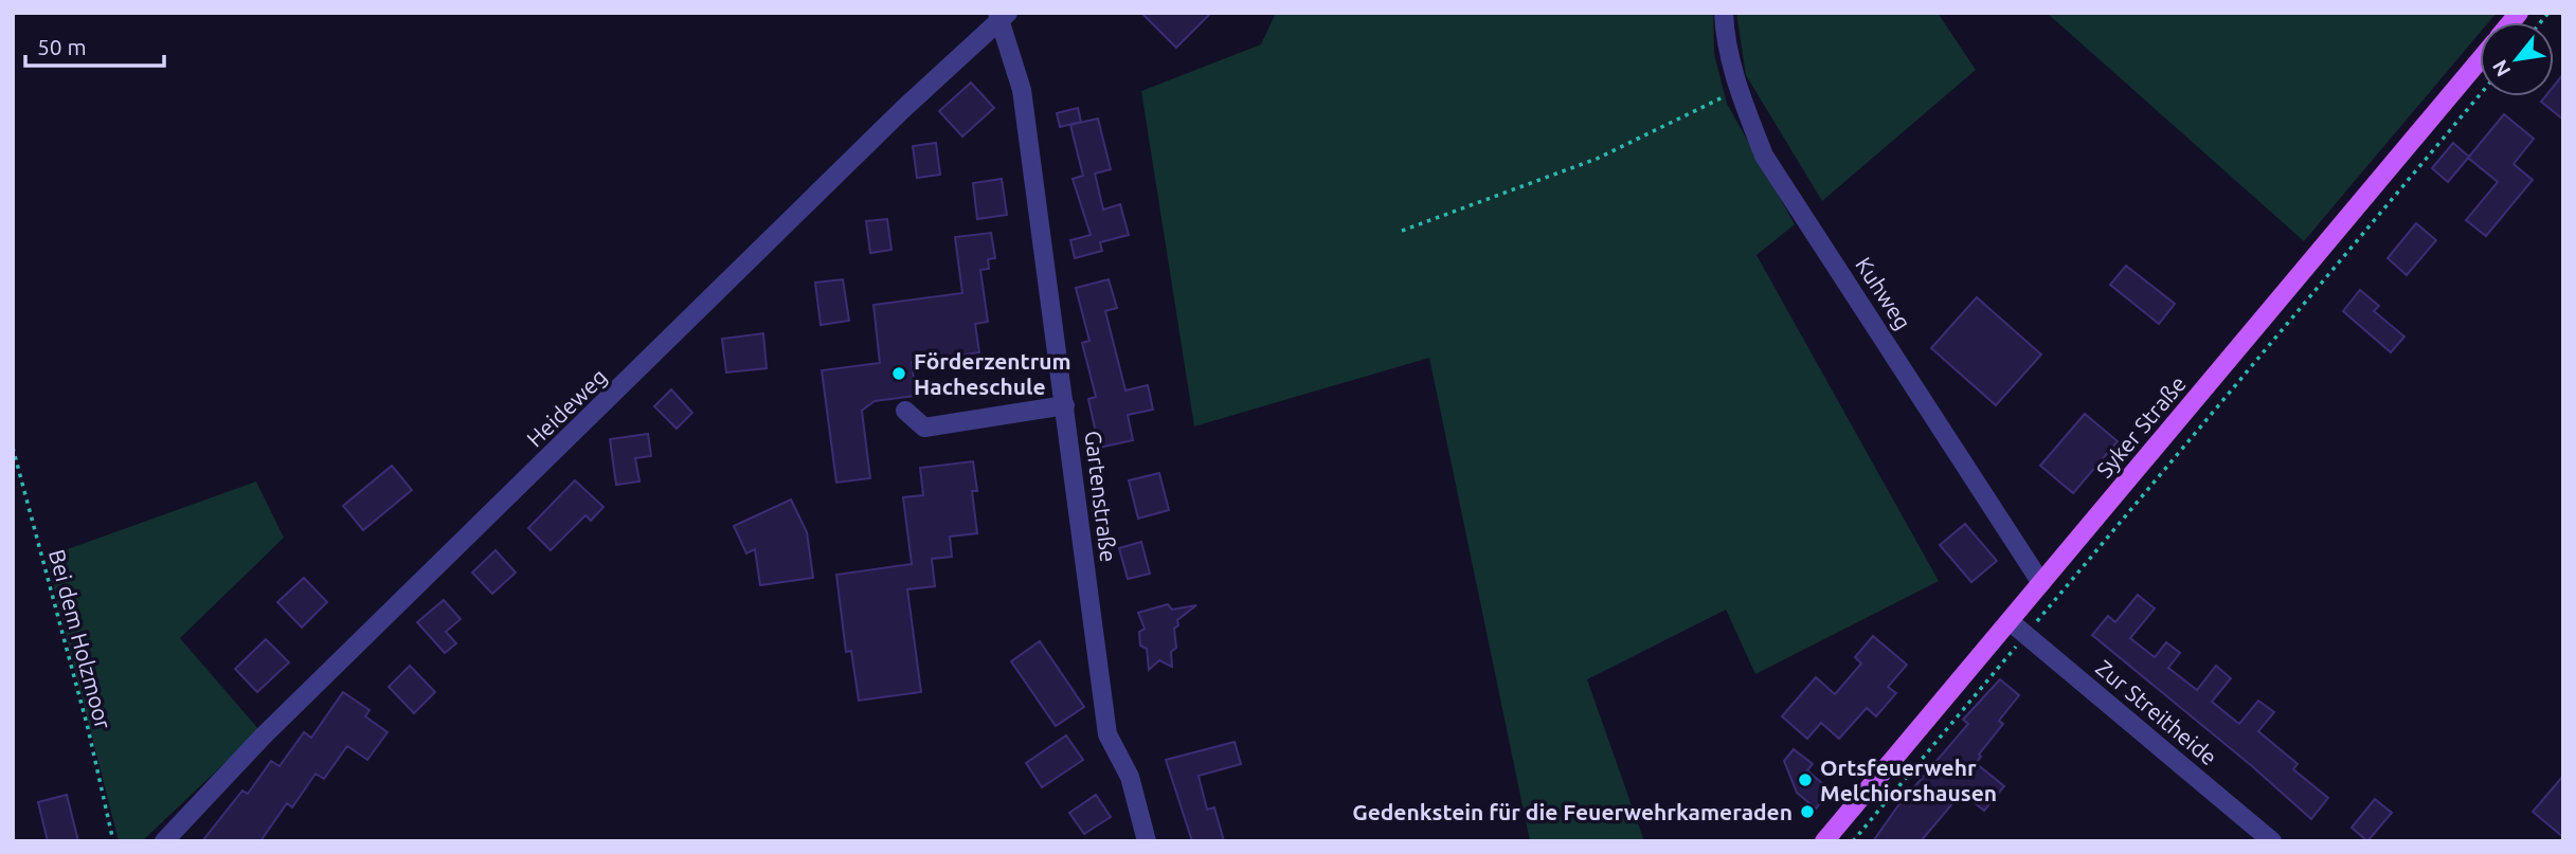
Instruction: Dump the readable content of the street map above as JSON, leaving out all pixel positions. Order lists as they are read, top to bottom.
{
  "streets": {
    "main road": ["Syker Straße"],
    "street": [
      "Kuhweg",
      "Heideweg",
      "Gartenstraße",
      "Zur Streitheide"
    ],
    "path": ["Bei dem Holzmoor"]
  },
  "crossings": [
    ["Kuhweg", "Syker Straße"],
    ["Heideweg", "Gartenstraße"],
    ["Syker Straße", "Zur Streitheide"]
  ],
  "places": ["Förderzentrum Hacheschule", "Ortsfeuerwehr Melchiorshausen", "Gedenkstein für die Feuerwehrkameraden"],
  "scale_bar": "50 m",
  "north": "bottom left"
}
